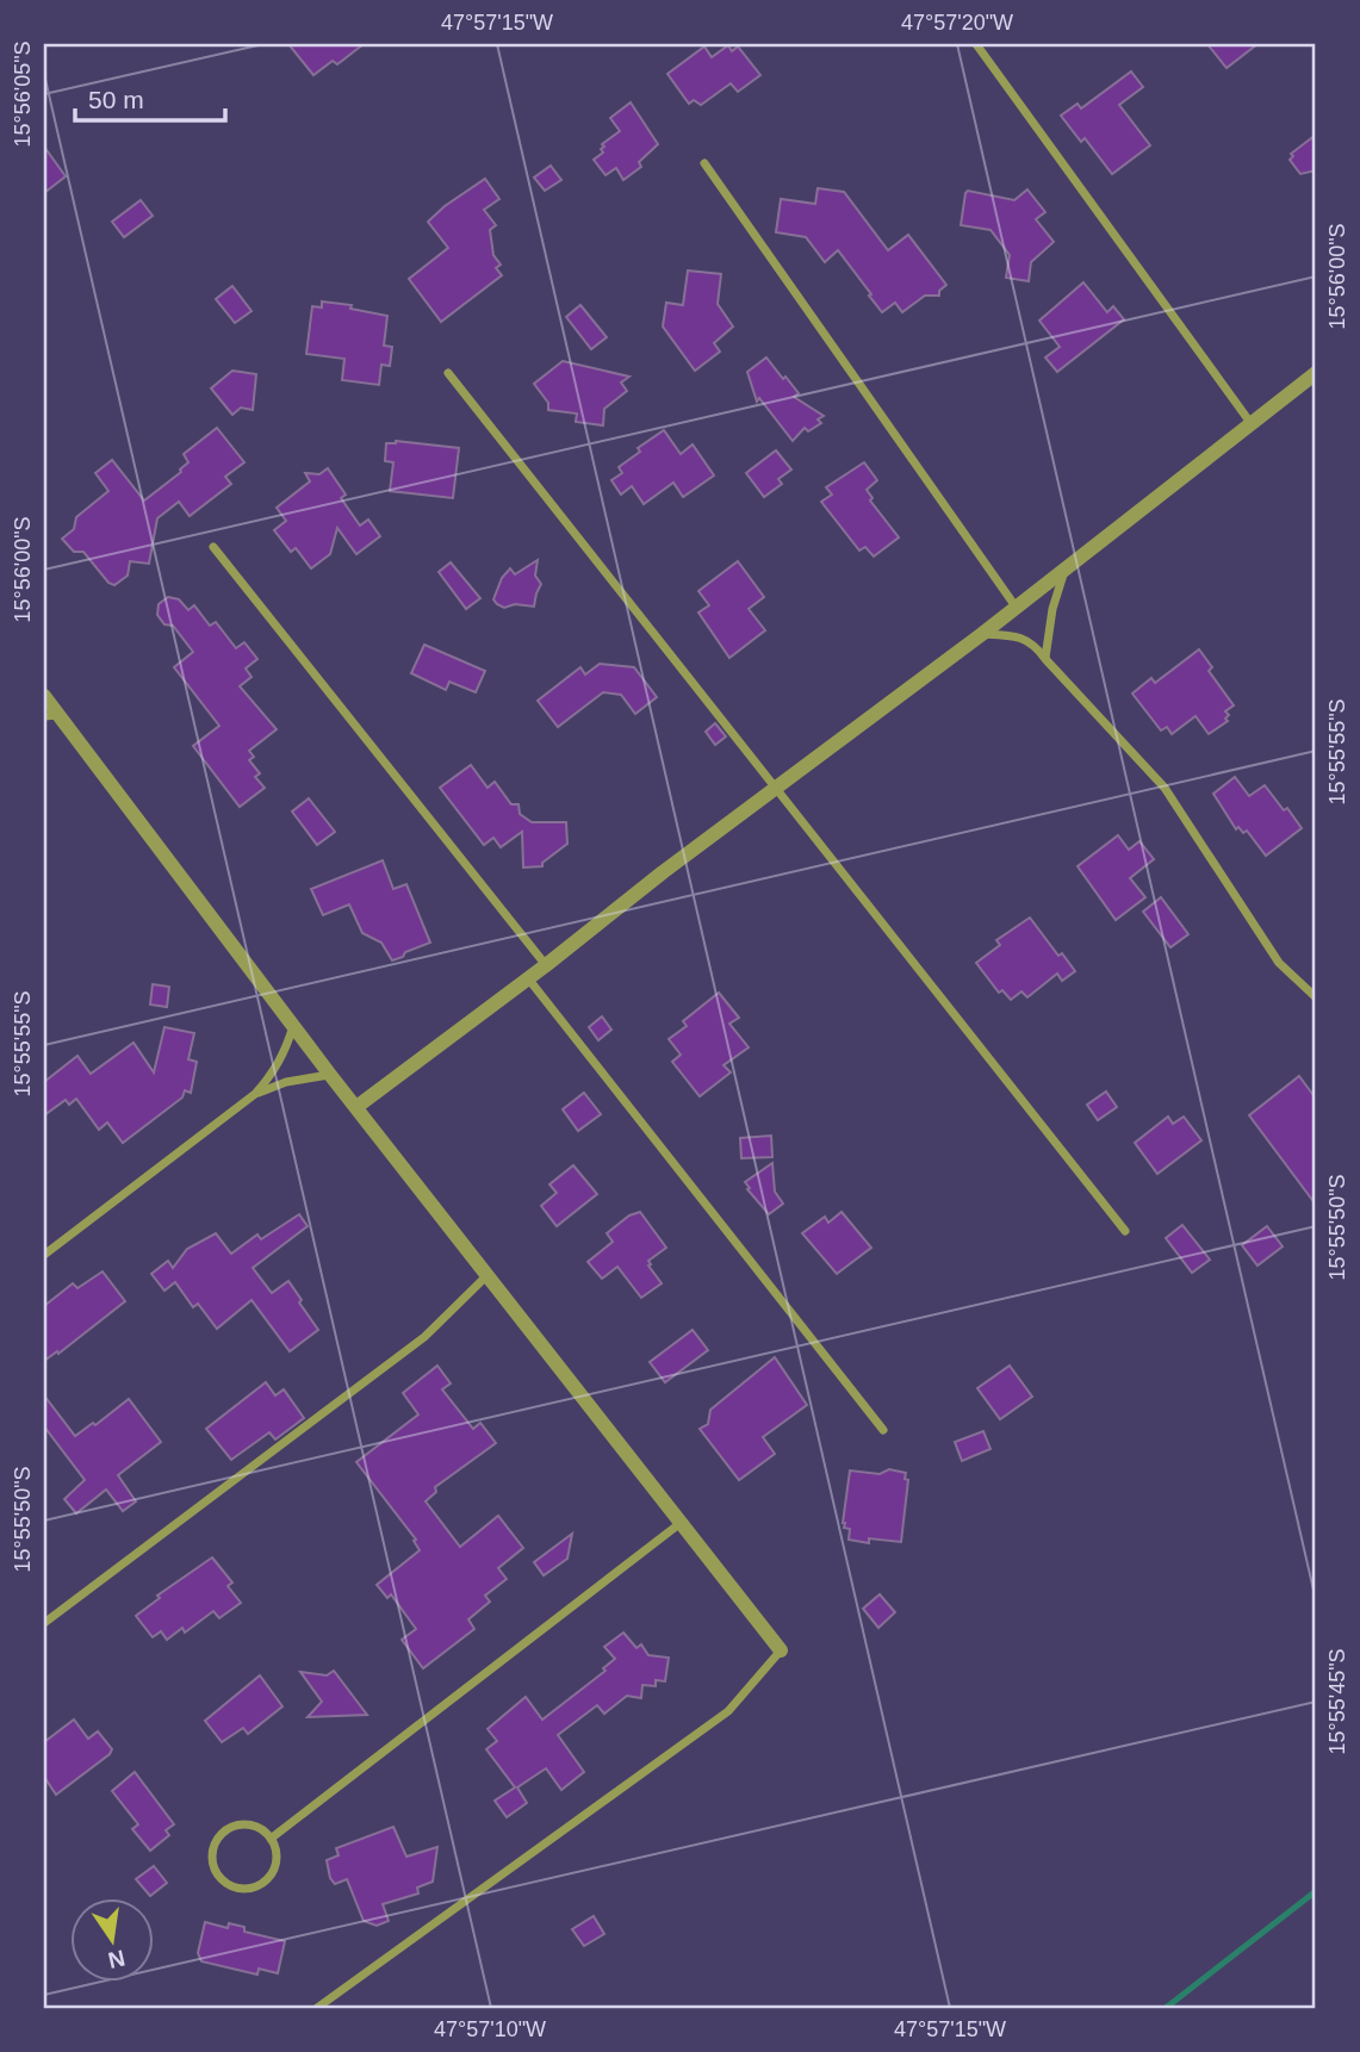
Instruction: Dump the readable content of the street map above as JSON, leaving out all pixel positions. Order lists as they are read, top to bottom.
{
  "scale_bar": "50 m",
  "north": "bottom",
  "coordinates": [
    "47°57'15\"W",
    "47°57'20\"W",
    "15°56'05\"S",
    "15°56'00\"S",
    "15°55'55\"S",
    "15°55'50\"S",
    "15°55'45\"S",
    "47°57'10\"W"
  ]
}
